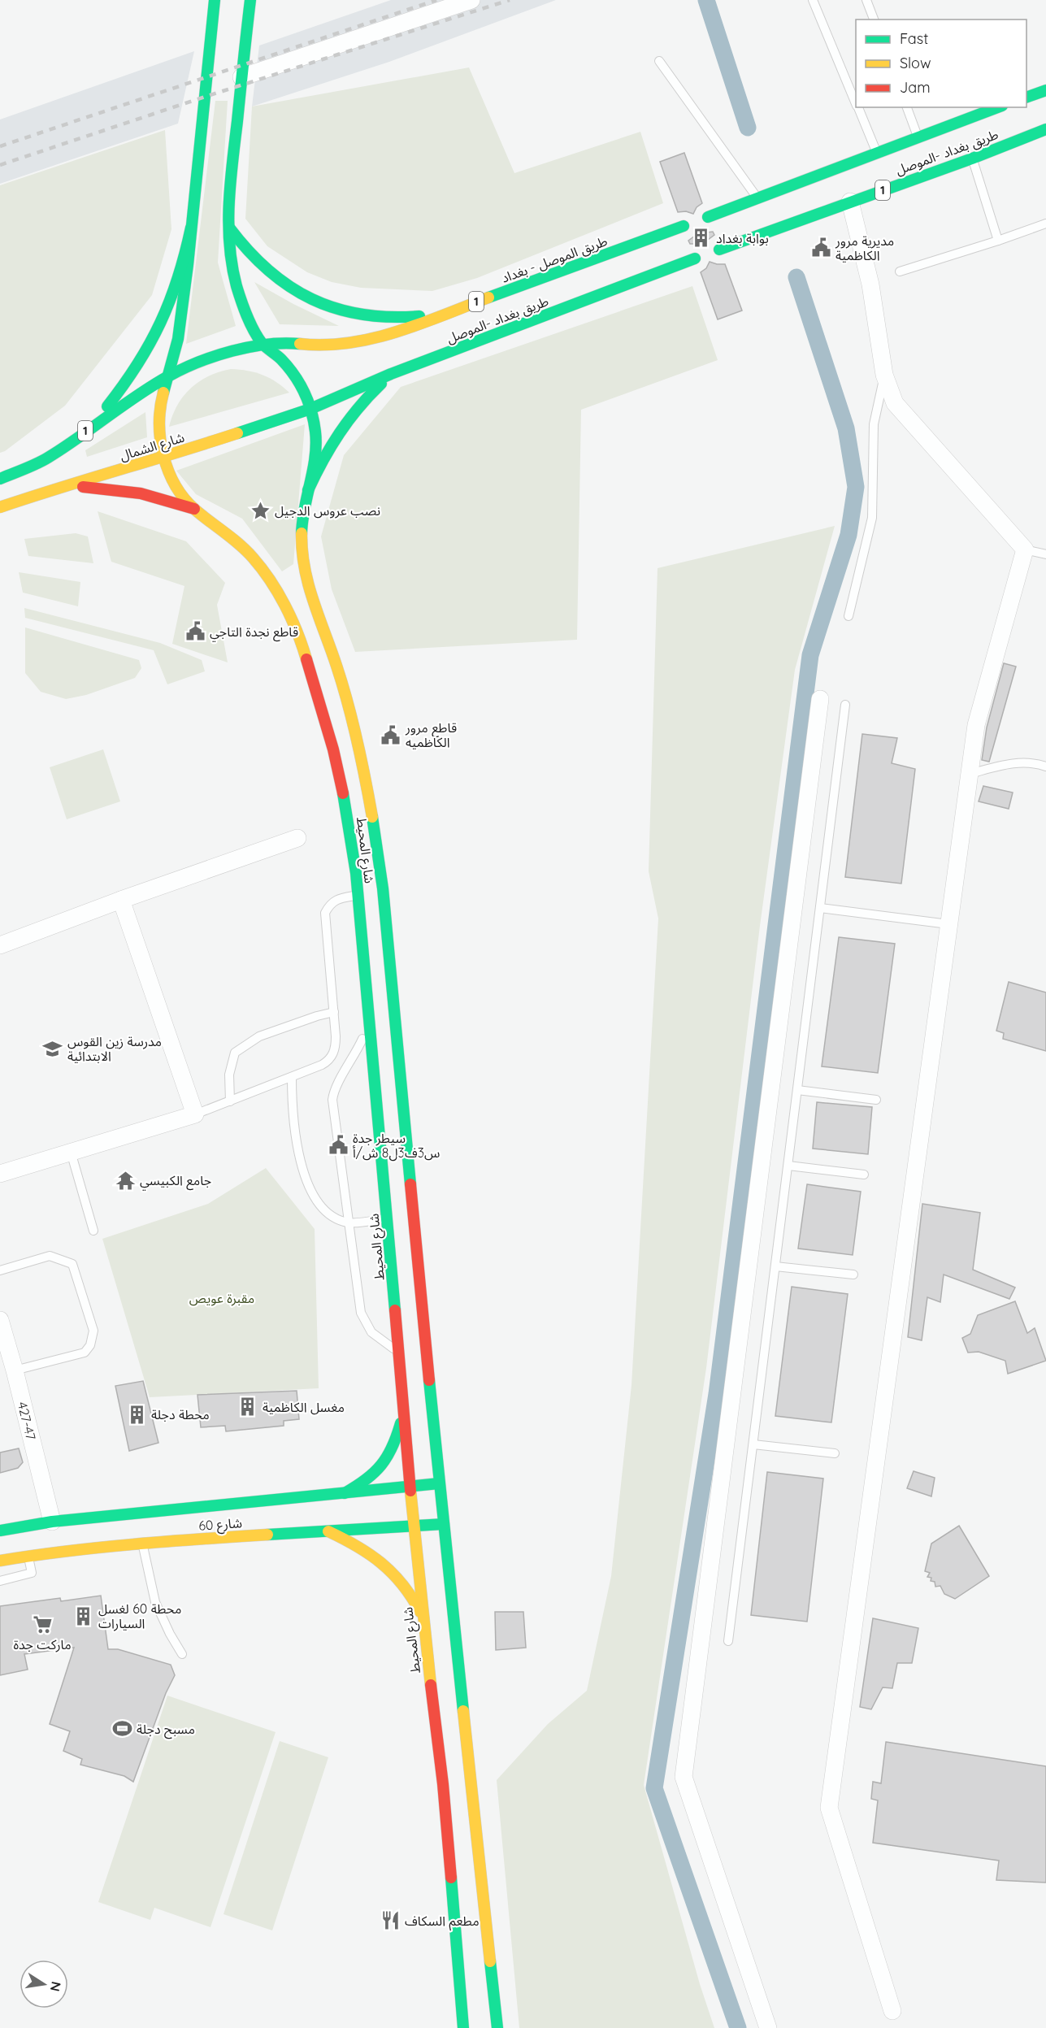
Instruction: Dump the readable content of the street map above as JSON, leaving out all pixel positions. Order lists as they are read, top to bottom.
{
  "streets": {
    "main road": [
      "طريق بغداد -الموصل",
      "1",
      "طريق الموصل - بغداد",
      "شارع الشمال",
      "شارع المحيط",
      "شارع 60"
    ],
    "street": ["427-47"]
  },
  "crossings": [
    ["طريق بغداد -الموصل", "شارع الشمال"],
    ["1", "طريق الموصل - بغداد"],
    ["شارع المحيط", "شارع 60"],
    ["427-47", "شارع 60"]
  ],
  "parks": ["مقبرة عويص"],
  "places": {
    "building": [
      "بوابة بغداد",
      "مغسل الكاظمية",
      "محطة دجلة",
      "محطة 60 لغسل السيارات"
    ],
    "public building": [
      "مديرية مرور الكاظمية",
      "قاطع نجدة التاجي",
      "قاطع مرور الكاظميه",
      "سيطر جدة س3ف3ل8 ش/أ"
    ],
    "place": ["نصب عروس الدجيل"],
    "school or university": ["مدرسة زين القوس الابتدائية"],
    "temple": ["جامع الكبيسي"],
    "supermarket": ["ماركت جدة"],
    "sports": ["مسبح دجلة"],
    "restaurant": ["مطعم السكاف"]
  },
  "legend": ["Fast", "Slow", "Jam"],
  "north": "right"
}
